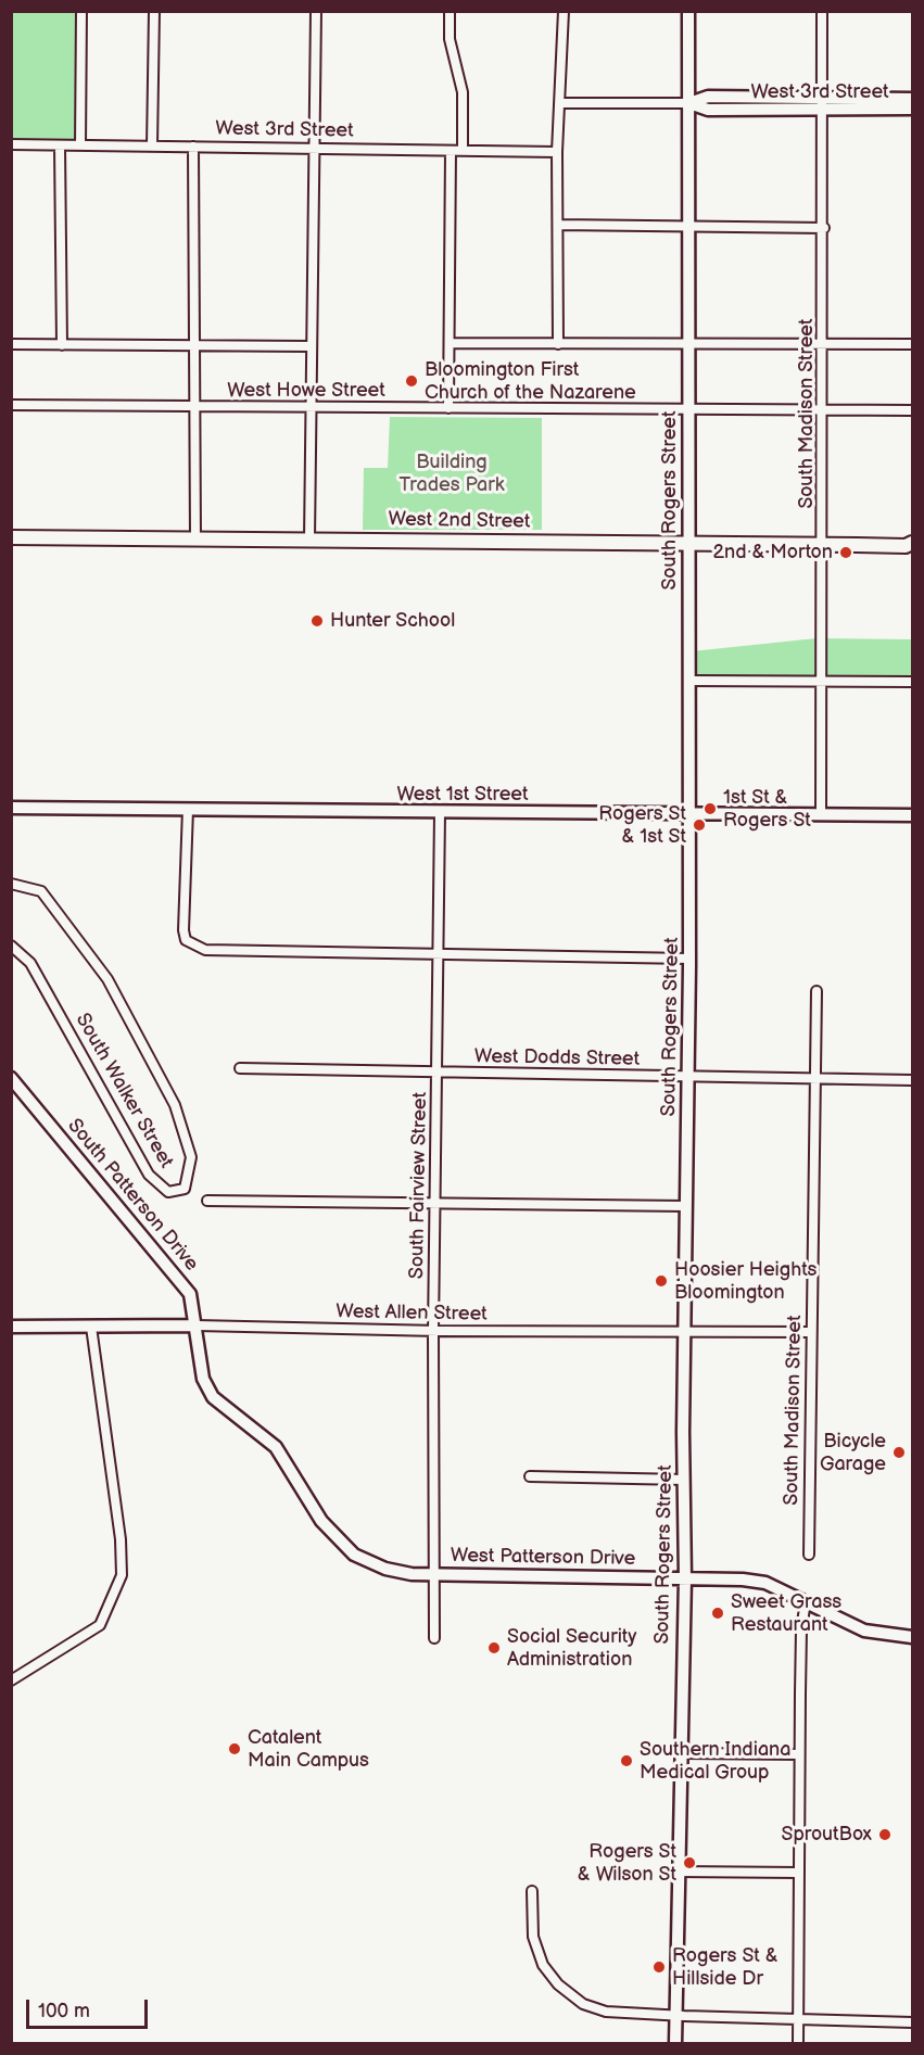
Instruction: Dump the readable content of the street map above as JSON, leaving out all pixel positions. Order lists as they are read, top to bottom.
{
  "streets": {
    "main road": ["West 2nd Street"],
    "street": [
      "West 3rd Street",
      "West Howe Street",
      "South Madison Street",
      "South Rogers Street",
      "West 1st Street",
      "West Dodds Street",
      "South Walker Street",
      "South Fairview Street",
      "South Patterson Drive",
      "West Allen Street",
      "West Patterson Drive"
    ]
  },
  "crossings": [
    ["West 3rd Street", "South Madison Street"],
    ["West 3rd Street", "South Rogers Street"],
    ["West Howe Street", "South Madison Street"],
    ["West Howe Street", "South Rogers Street"],
    ["South Madison Street", "West 2nd Street"],
    ["South Madison Street", "West 1st Street"],
    ["South Madison Street", "West Dodds Street"],
    ["South Madison Street", "West Allen Street"],
    ["South Rogers Street", "West 2nd Street"],
    ["South Rogers Street", "West 1st Street"],
    ["South Rogers Street", "West Dodds Street"],
    ["South Rogers Street", "West Allen Street"],
    ["South Rogers Street", "West Patterson Drive"],
    ["West 1st Street", "South Fairview Street"],
    ["West Dodds Street", "South Fairview Street"],
    ["South Fairview Street", "South Patterson Drive"],
    ["South Fairview Street", "West Allen Street"],
    ["South Fairview Street", "West Patterson Drive"],
    ["South Patterson Drive", "West Allen Street"],
    ["South Patterson Drive", "West Patterson Drive"]
  ],
  "parks": ["Building Trades Park"],
  "places": [
    "Bloomington First Church of the Nazarene",
    "2nd & Morton",
    "Hunter School",
    "1st St & Rogers St",
    "Rogers St & 1st St",
    "Hoosier Heights Bloomington",
    "Bicycle Garage",
    "Sweet Grass Restaurant",
    "Social Security Administration",
    "Catalent Main Campus",
    "Southern Indiana Medical Group",
    "SproutBox",
    "Rogers St & Wilson St",
    "Rogers St & Hillside Dr"
  ],
  "scale_bar": "100 m"
}
